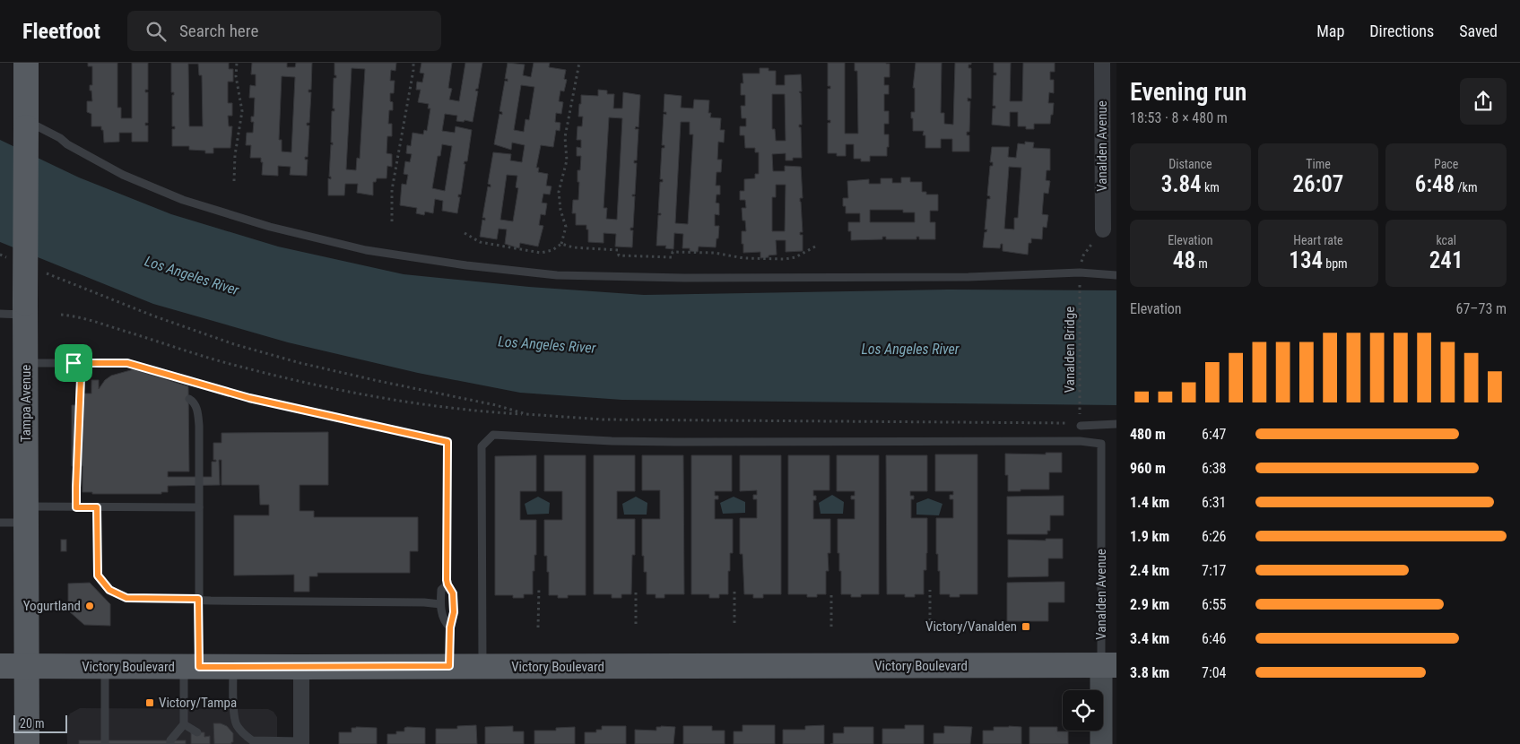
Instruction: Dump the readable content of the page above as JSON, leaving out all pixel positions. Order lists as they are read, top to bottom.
{
  "streets": {
    "main road": ["Tampa Avenue", "Victory Boulevard"],
    "street": ["Vanalden Avenue"],
    "path": ["Vanalden Bridge"]
  },
  "crossings": [
    ["Vanalden Avenue", "Vanalden Bridge"],
    ["Vanalden Avenue", "Victory Boulevard"],
    ["Tampa Avenue", "Victory Boulevard"]
  ],
  "water": ["Los Angeles River"],
  "places": {
    "other": ["Yogurtland"],
    "transit": ["Victory/Vanalden", "Victory/Tampa"]
  },
  "scale_bar": "20 m",
  "page": {
    "header": "Fleetfoot",
    "search": "Search here",
    "nav": ["Map", "Directions", "Saved"],
    "heading": ["Evening run", "18:53 · 8 × 480 m"],
    "stats": [
      ["Distance", "3.84 km"],
      ["Time", "26:07"],
      ["Pace", "6:48 /km"],
      ["Elevation", "48 m"],
      ["Heart rate", "134 bpm"],
      ["kcal", "241"]
    ],
    "chart": ["Elevation", "67–73 m"],
    "list": [
      {
        "name": "480 m",
        "note": "6:47"
      },
      {
        "name": "960 m",
        "note": "6:38"
      },
      {
        "name": "1.4 km",
        "note": "6:31"
      },
      {
        "name": "1.9 km",
        "note": "6:26"
      },
      {
        "name": "2.4 km",
        "note": "7:17"
      },
      {
        "name": "2.9 km",
        "note": "6:55"
      },
      {
        "name": "3.4 km",
        "note": "6:46"
      },
      {
        "name": "3.8 km",
        "note": "7:04"
      }
    ],
    "scale": "20 m"
  }
}
